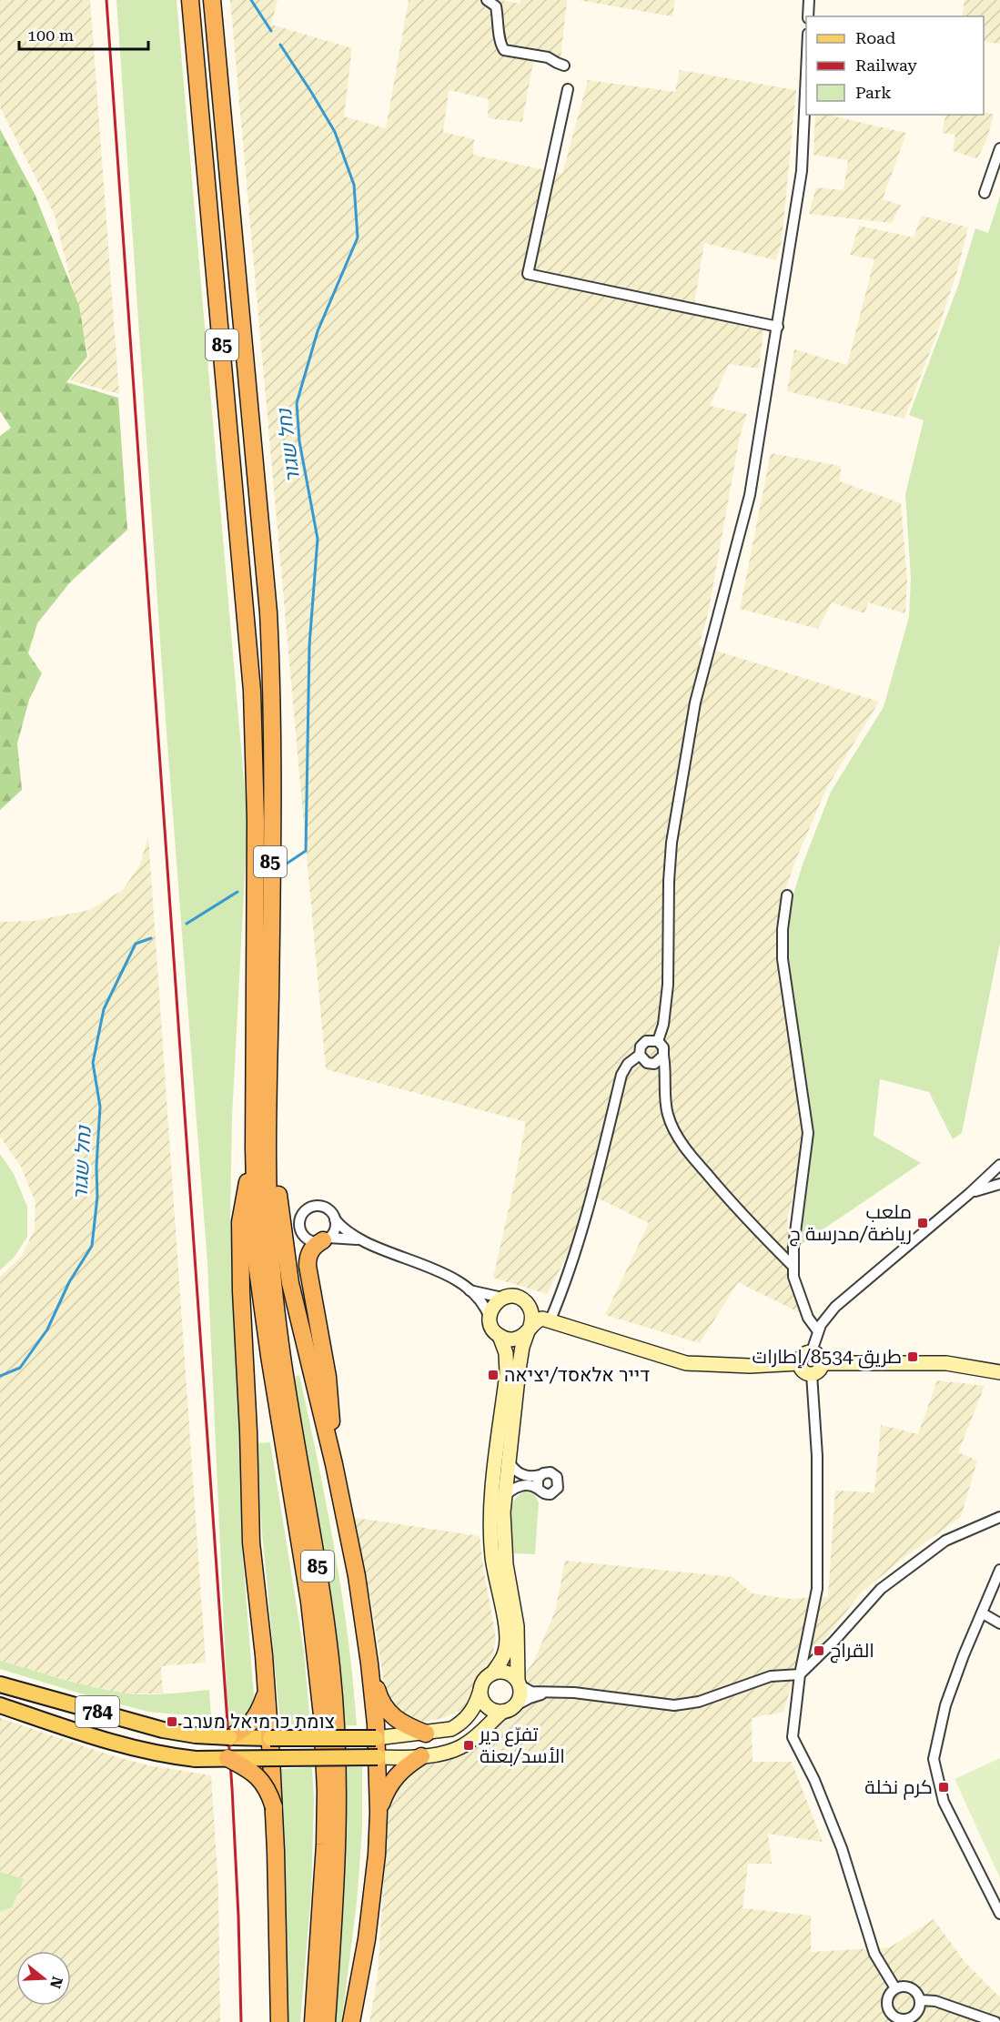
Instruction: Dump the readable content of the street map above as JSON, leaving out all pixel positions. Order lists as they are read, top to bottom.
{
  "streets": {
    "highway": ["85"],
    "main road": ["784"]
  },
  "water": ["נחל שגור"],
  "places": {
    "transit": [
      "ملعب رياضة/مدرسة ج",
      "طريق 8534/إطارات",
      "דייר אלאסד/יציאה",
      "القراج",
      "צומת כרמיאל מערב",
      "تفرّع دير الأسد/بعنة",
      "كرم نخلة"
    ]
  },
  "legend": ["Road", "Railway", "Park"],
  "scale_bar": "100 m",
  "north": "right"
}
